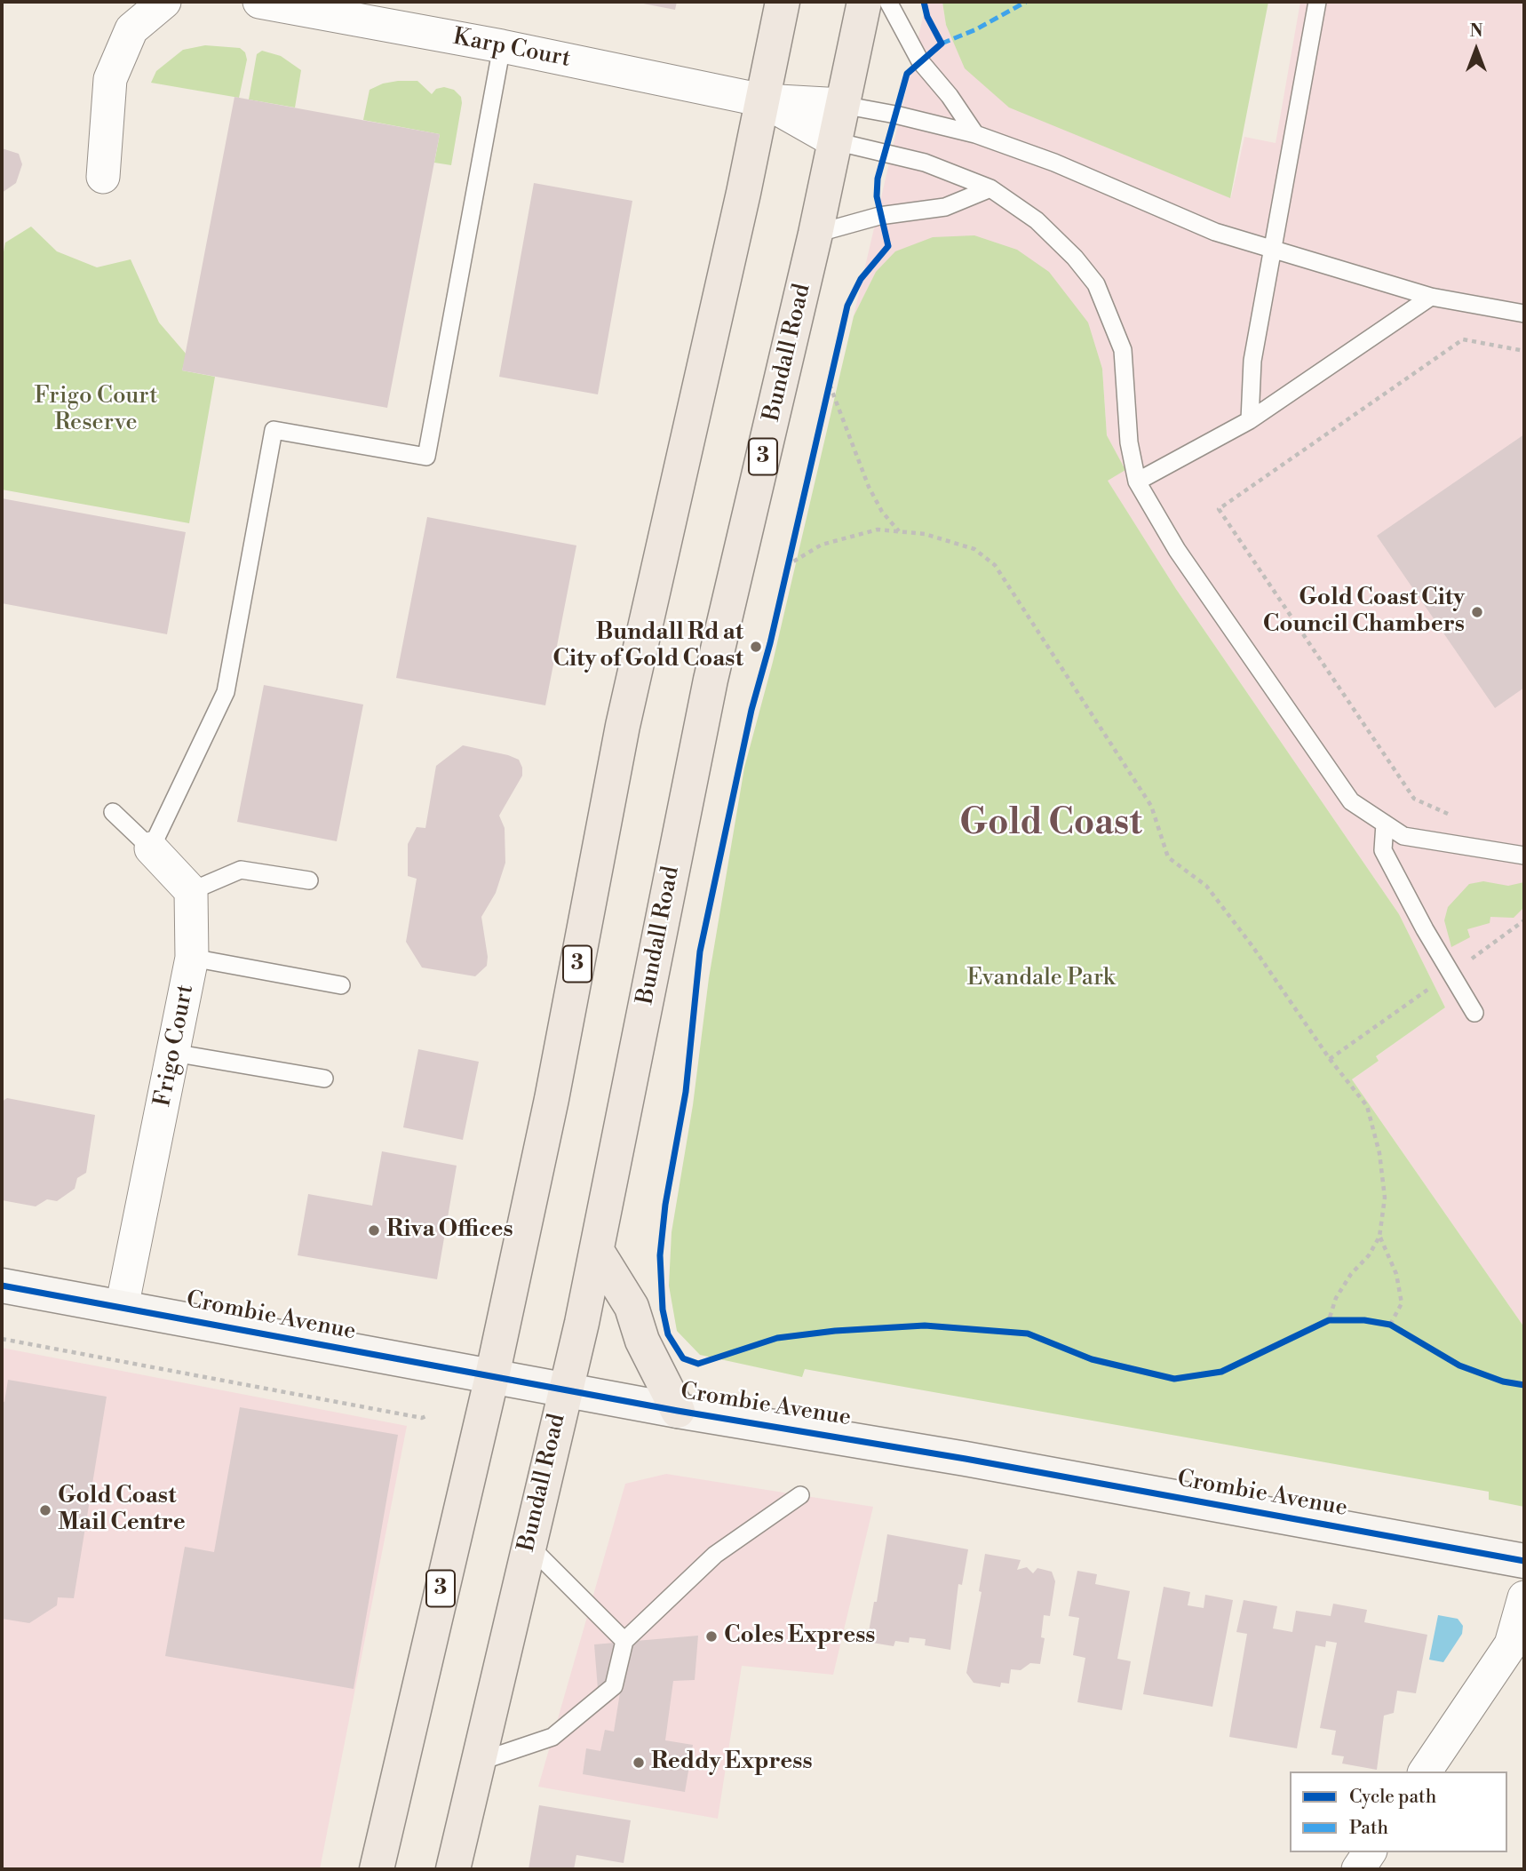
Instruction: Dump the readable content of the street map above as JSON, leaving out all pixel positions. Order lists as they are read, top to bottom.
{
  "streets": {
    "main road": ["Bundall Road", "3"],
    "street": ["Karp Court", "Frigo Court", "Crombie Avenue"]
  },
  "crossings": [
    ["Karp Court", "Bundall Road"],
    ["Karp Court", "3"],
    ["Bundall Road", "Crombie Avenue"],
    ["3", "Crombie Avenue"],
    ["Frigo Court", "Crombie Avenue"]
  ],
  "districts": ["Gold Coast"],
  "parks": ["Frigo Court Reserve", "Evandale Park"],
  "places": [
    "Gold Coast City Council Chambers",
    "Bundall Rd at City of Gold Coast",
    "Riva Offices",
    "Gold Coast Mail Centre",
    "Coles Express",
    "Reddy Express"
  ],
  "legend": ["Cycle path", "Path"],
  "north": "top"
}
